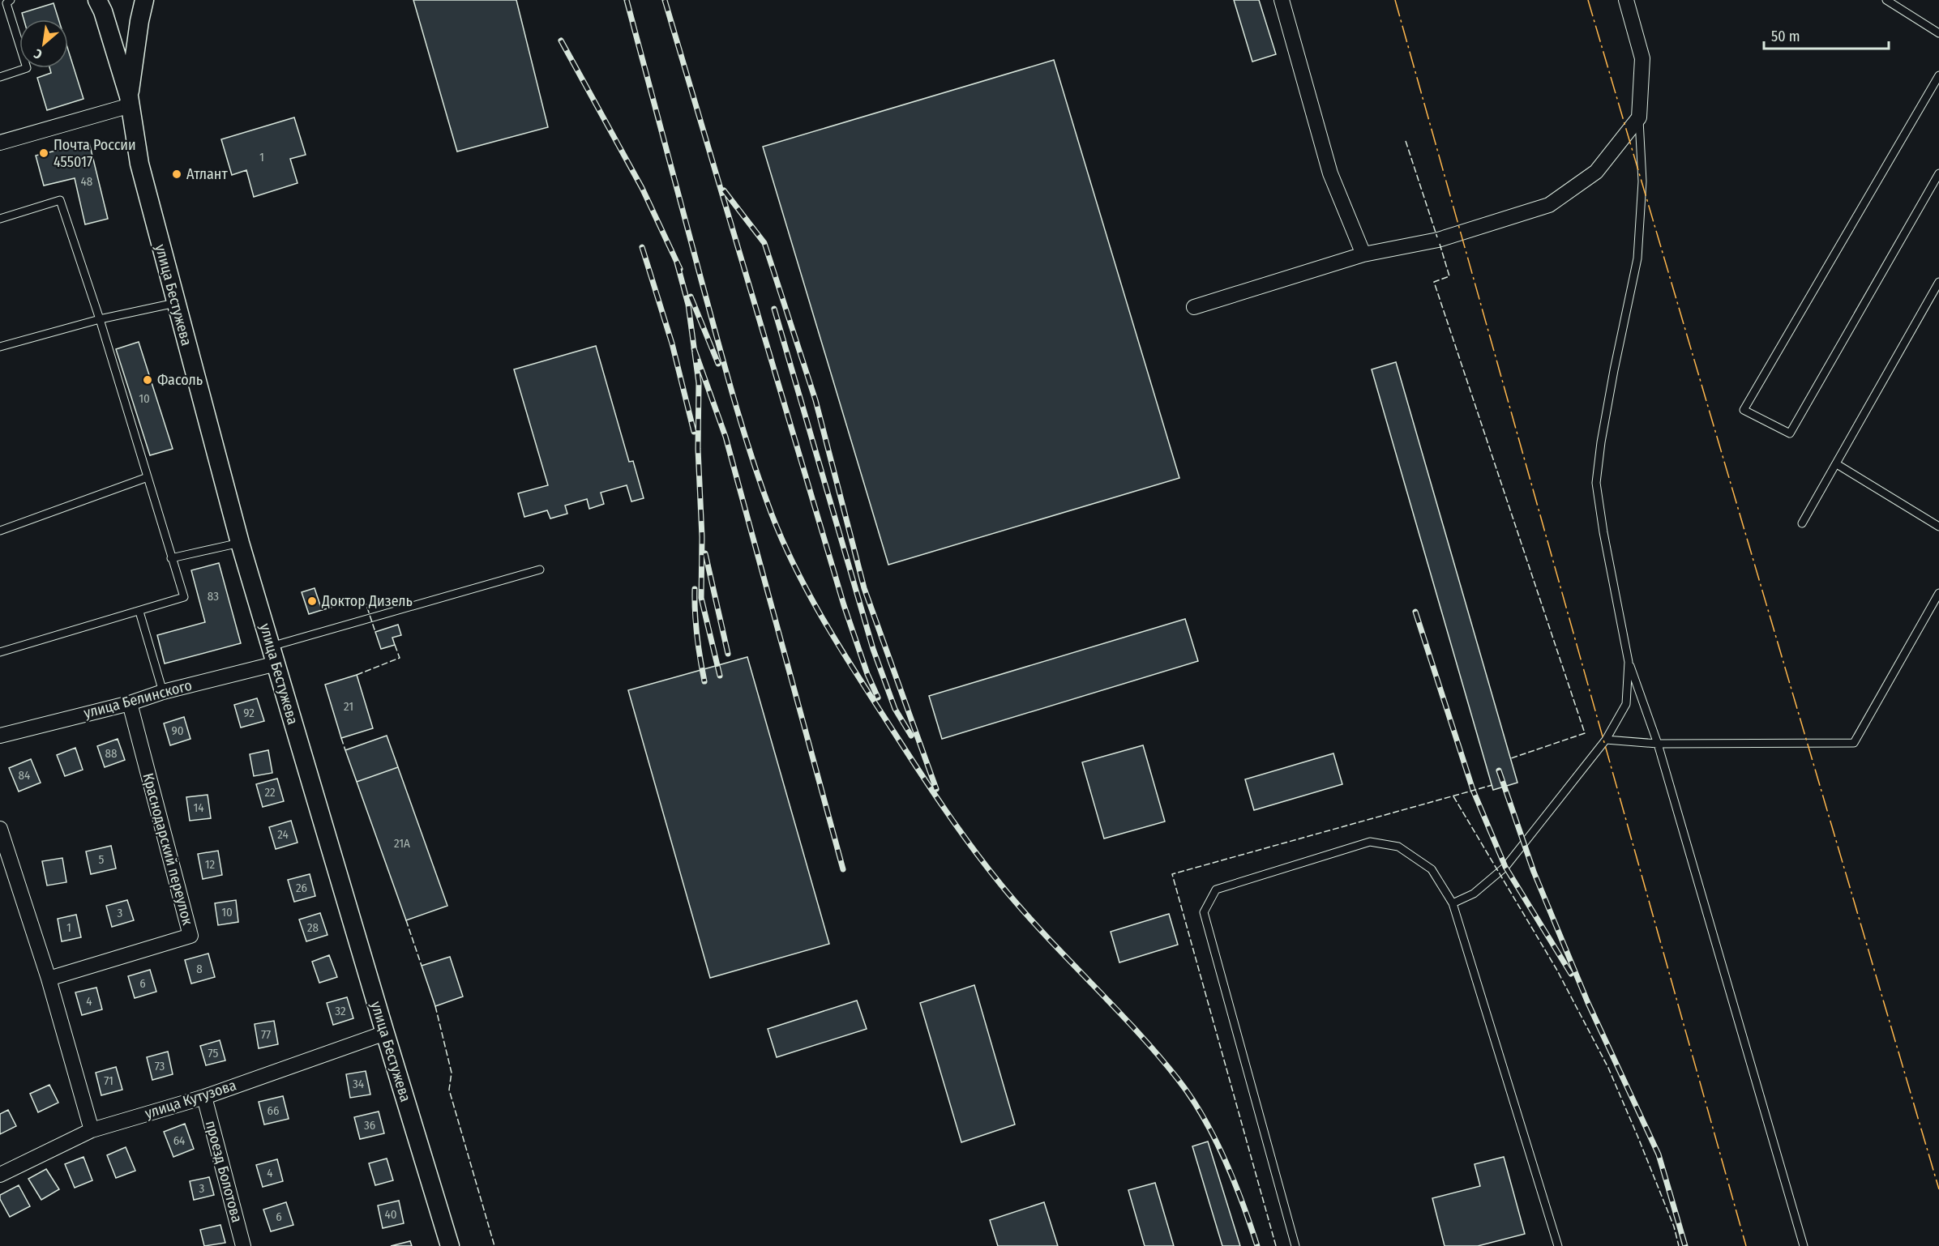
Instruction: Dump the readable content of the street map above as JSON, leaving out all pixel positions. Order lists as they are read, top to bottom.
{
  "streets": {
    "street": [
      "улица Бестужева",
      "улица Белинского",
      "Краснодарский переулок",
      "улица Кутузова",
      "проезд Болотова"
    ]
  },
  "crossings": [
    ["улица Бестужева", "улица Белинского"],
    ["улица Бестужева", "улица Кутузова"],
    ["улица Белинского", "Краснодарский переулок"],
    ["улица Кутузова", "проезд Болотова"]
  ],
  "places": [
    "Почта России 455017",
    "Атлант",
    "Фасоль",
    "Доктор Дизель"
  ],
  "house_numbers": [
    "1",
    "48",
    "10",
    "83",
    "21",
    "92",
    "90",
    "88",
    "84",
    "22",
    "14",
    "24",
    "21А",
    "5",
    "12",
    "26",
    "10",
    "3",
    "1",
    "28",
    "8",
    "6",
    "4",
    "32",
    "77",
    "75",
    "73",
    "71",
    "34",
    "66",
    "36",
    "64",
    "4",
    "3",
    "40",
    "6"
  ],
  "scale_bar": "50 m",
  "north": "bottom left"
}
